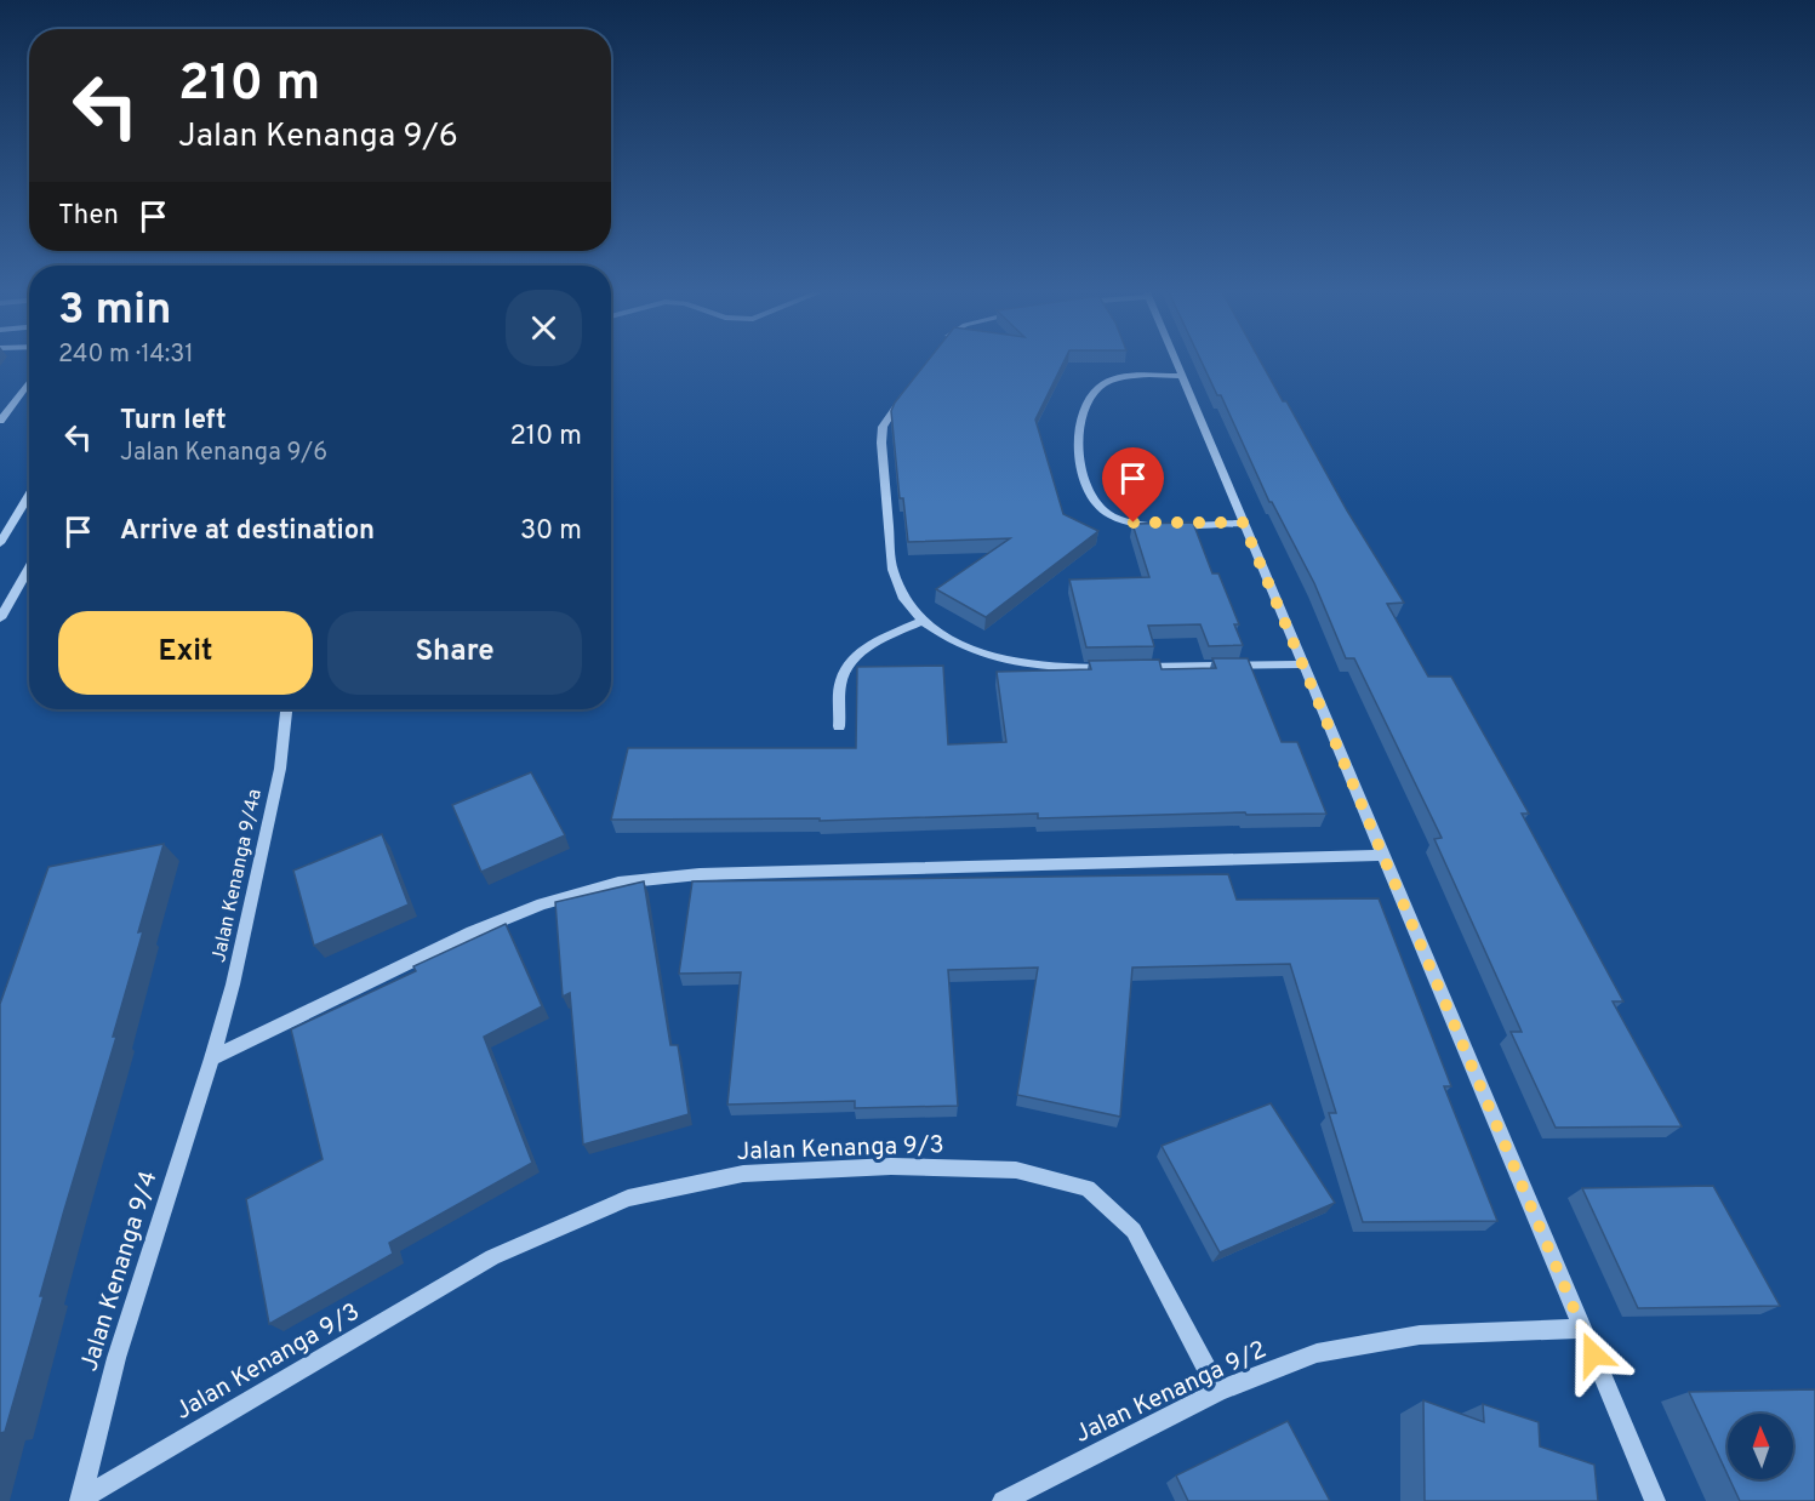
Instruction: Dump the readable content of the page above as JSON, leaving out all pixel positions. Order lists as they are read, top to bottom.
{
  "streets": {
    "street": [
      "Jalan Kenanga 9/4a",
      "Jalan Kenanga 9/3",
      "Jalan Kenanga 9/4",
      "Jalan Kenanga 9/2"
    ]
  },
  "crossings": [
    ["Jalan Kenanga 9/4a", "Jalan Kenanga 9/4"],
    ["Jalan Kenanga 9/3", "Jalan Kenanga 9/4"],
    ["Jalan Kenanga 9/3", "Jalan Kenanga 9/2"]
  ],
  "north": "top",
  "page": {
    "turn": ["210 m", "Jalan Kenanga 9/6"],
    "then": "Then",
    "heading": ["3 min", "240 m · 14:31"],
    "list": [
      {
        "name": "Turn left",
        "note": "Jalan Kenanga 9/6",
        "value": "210 m"
      },
      {
        "name": "Arrive at destination",
        "value": "30 m"
      }
    ],
    "buttons": ["Exit", "Share"]
  }
}
